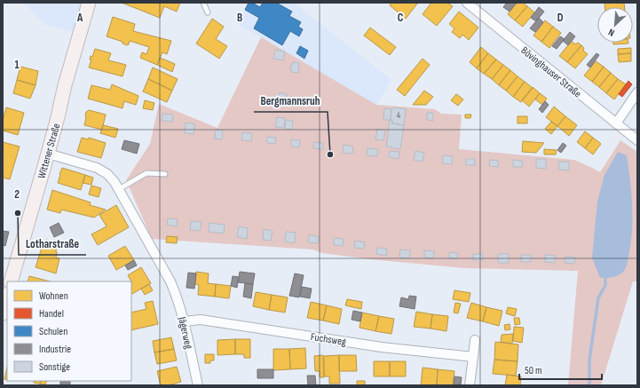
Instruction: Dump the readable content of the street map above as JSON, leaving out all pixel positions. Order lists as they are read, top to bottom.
{
  "streets": {
    "main road": ["Wittener Straße"],
    "street": ["Bövinghauser Straße", "Jägerweg", "Fuchsweg"]
  },
  "crossings": [
    ["Wittener Straße", "Jägerweg"],
    ["Jägerweg", "Fuchsweg"]
  ],
  "places": ["Bergmannsruh", "Lotharstraße"],
  "house_numbers": ["4"],
  "legend": [
    "Wohnen",
    "Handel",
    "Schulen",
    "Industrie",
    "Sonstige"
  ],
  "scale_bar": "50 m",
  "north": "bottom left",
  "grid": {
    "columns": [
      "A",
      "B",
      "C",
      "D"
    ],
    "rows": ["1", "2"]
  }
}
